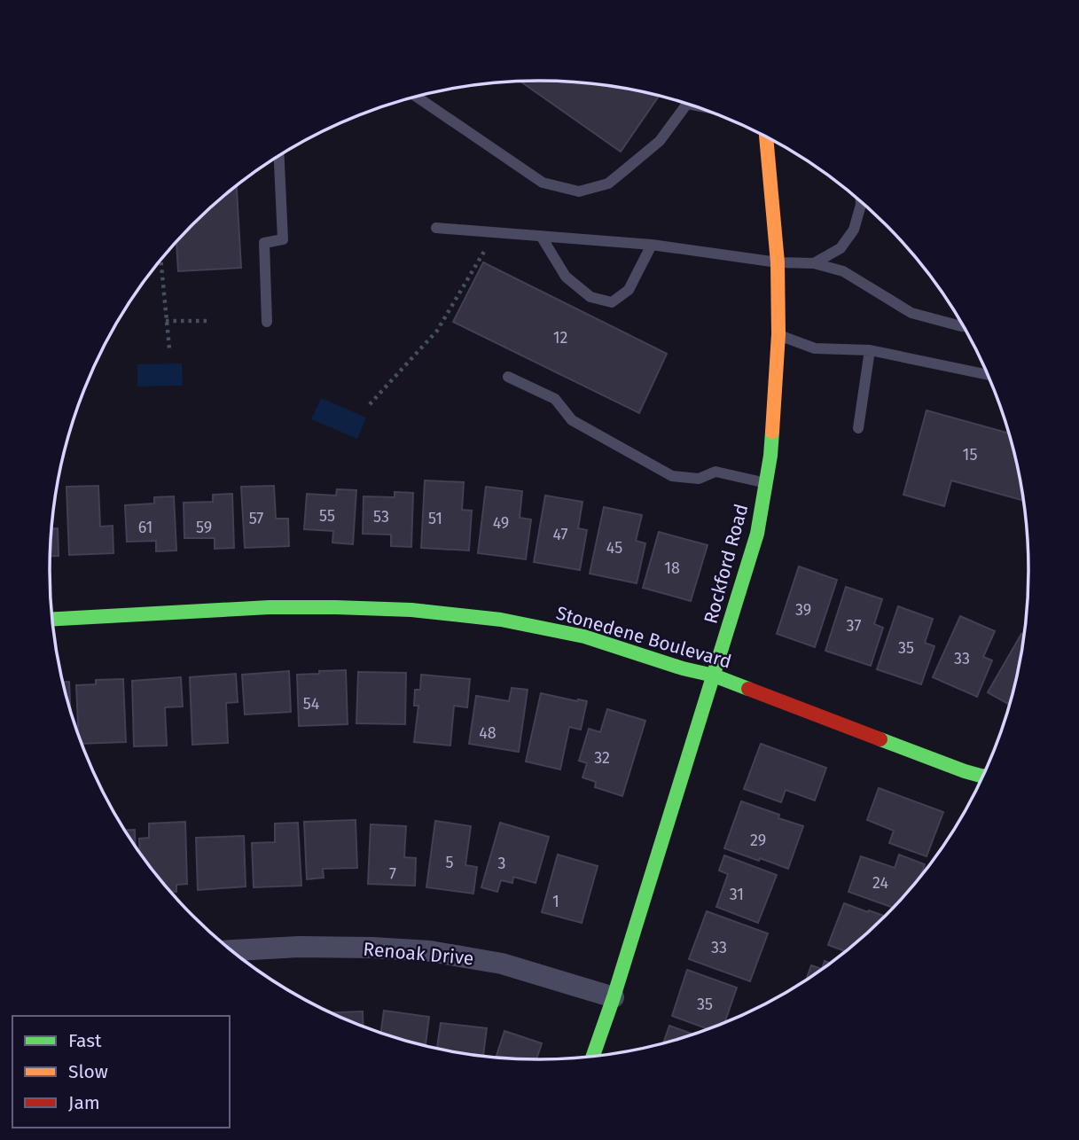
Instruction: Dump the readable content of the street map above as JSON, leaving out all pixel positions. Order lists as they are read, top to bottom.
{
  "streets": {
    "street": ["Rockford Road", "Stonedene Boulevard", "Renoak Drive"]
  },
  "crossings": [
    ["Rockford Road", "Stonedene Boulevard"],
    ["Rockford Road", "Renoak Drive"]
  ],
  "house_numbers": [
    "12",
    "15",
    "55",
    "53",
    "57",
    "51",
    "49",
    "61",
    "59",
    "47",
    "45",
    "18",
    "39",
    "37",
    "35",
    "33",
    "54",
    "48",
    "32",
    "29",
    "5",
    "3",
    "7",
    "24",
    "31",
    "1",
    "33",
    "35"
  ],
  "legend": ["Fast", "Slow", "Jam"]
}
